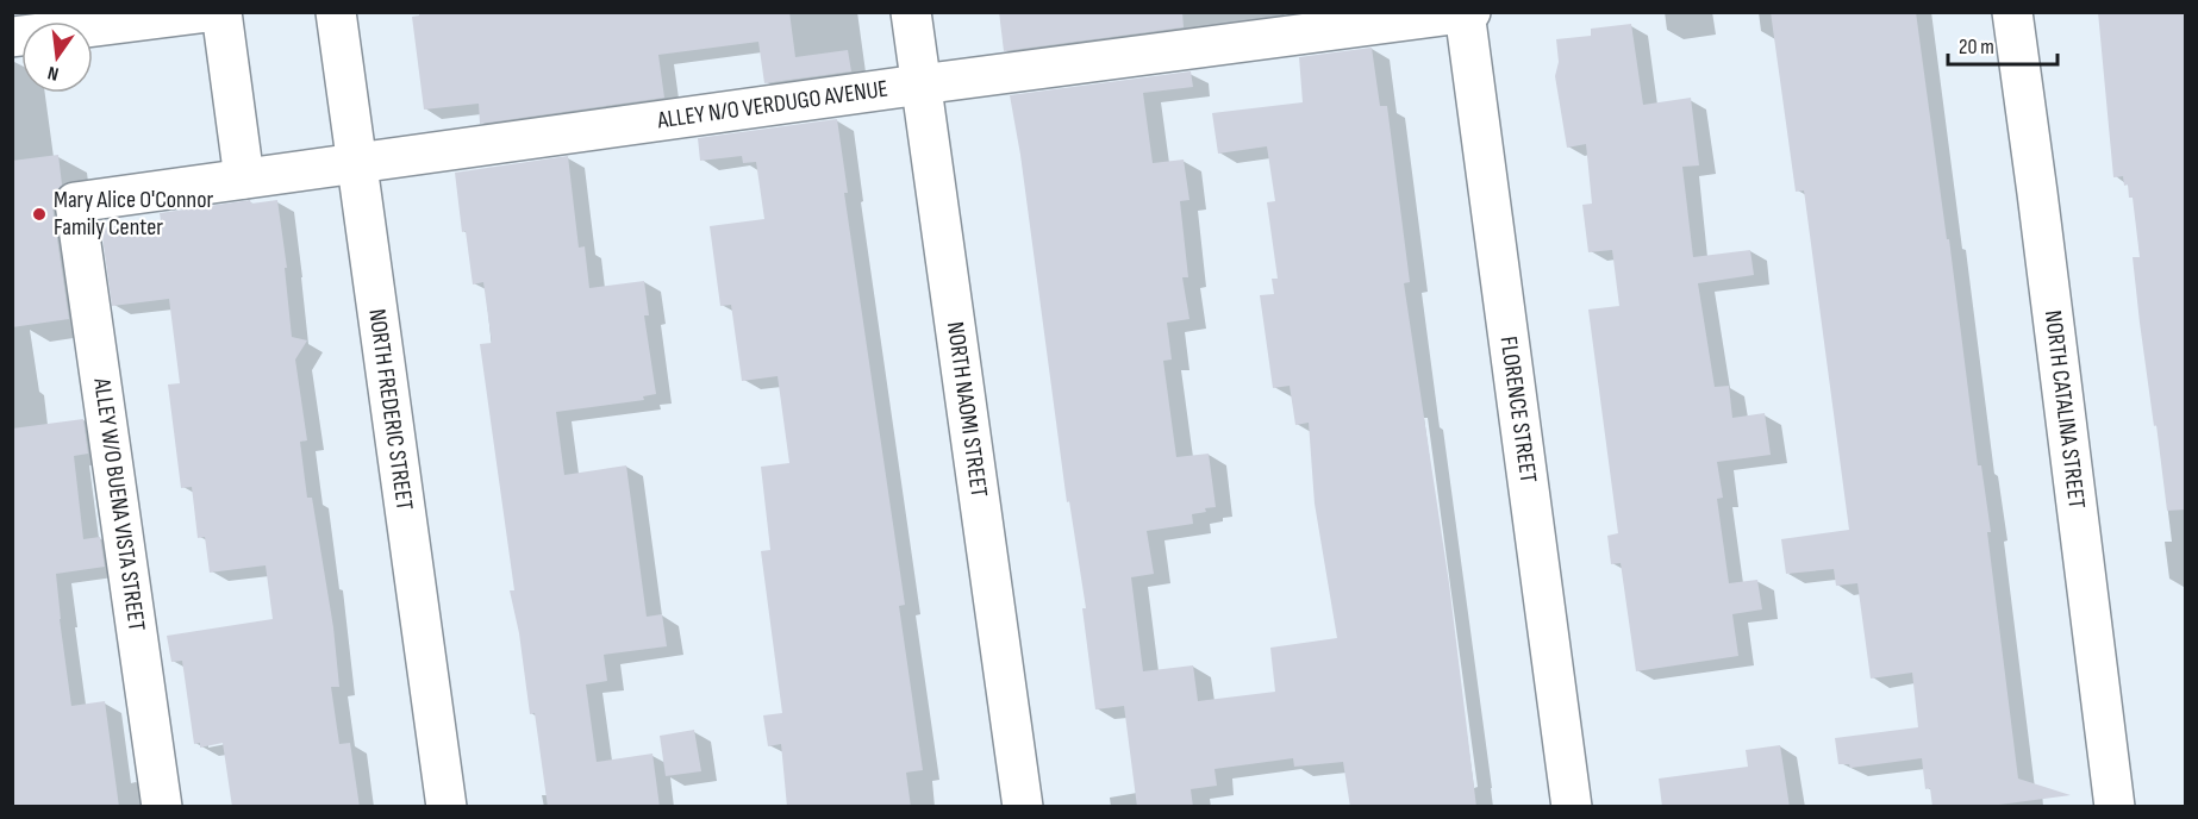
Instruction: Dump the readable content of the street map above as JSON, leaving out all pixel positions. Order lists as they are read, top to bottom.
{
  "streets": {
    "street": [
      "ALLEY N/O VERDUGO AVENUE",
      "NORTH FREDERIC STREET",
      "NORTH NAOMI STREET",
      "FLORENCE STREET",
      "NORTH CATALINA STREET",
      "ALLEY W/O BUENA VISTA STREET"
    ]
  },
  "crossings": [
    ["ALLEY N/O VERDUGO AVENUE", "NORTH FREDERIC STREET"],
    ["ALLEY N/O VERDUGO AVENUE", "NORTH NAOMI STREET"],
    ["ALLEY N/O VERDUGO AVENUE", "FLORENCE STREET"],
    ["ALLEY N/O VERDUGO AVENUE", "ALLEY W/O BUENA VISTA STREET"]
  ],
  "places": ["Mary Alice O'Connor Family Center"],
  "scale_bar": "20 m",
  "north": "bottom"
}
